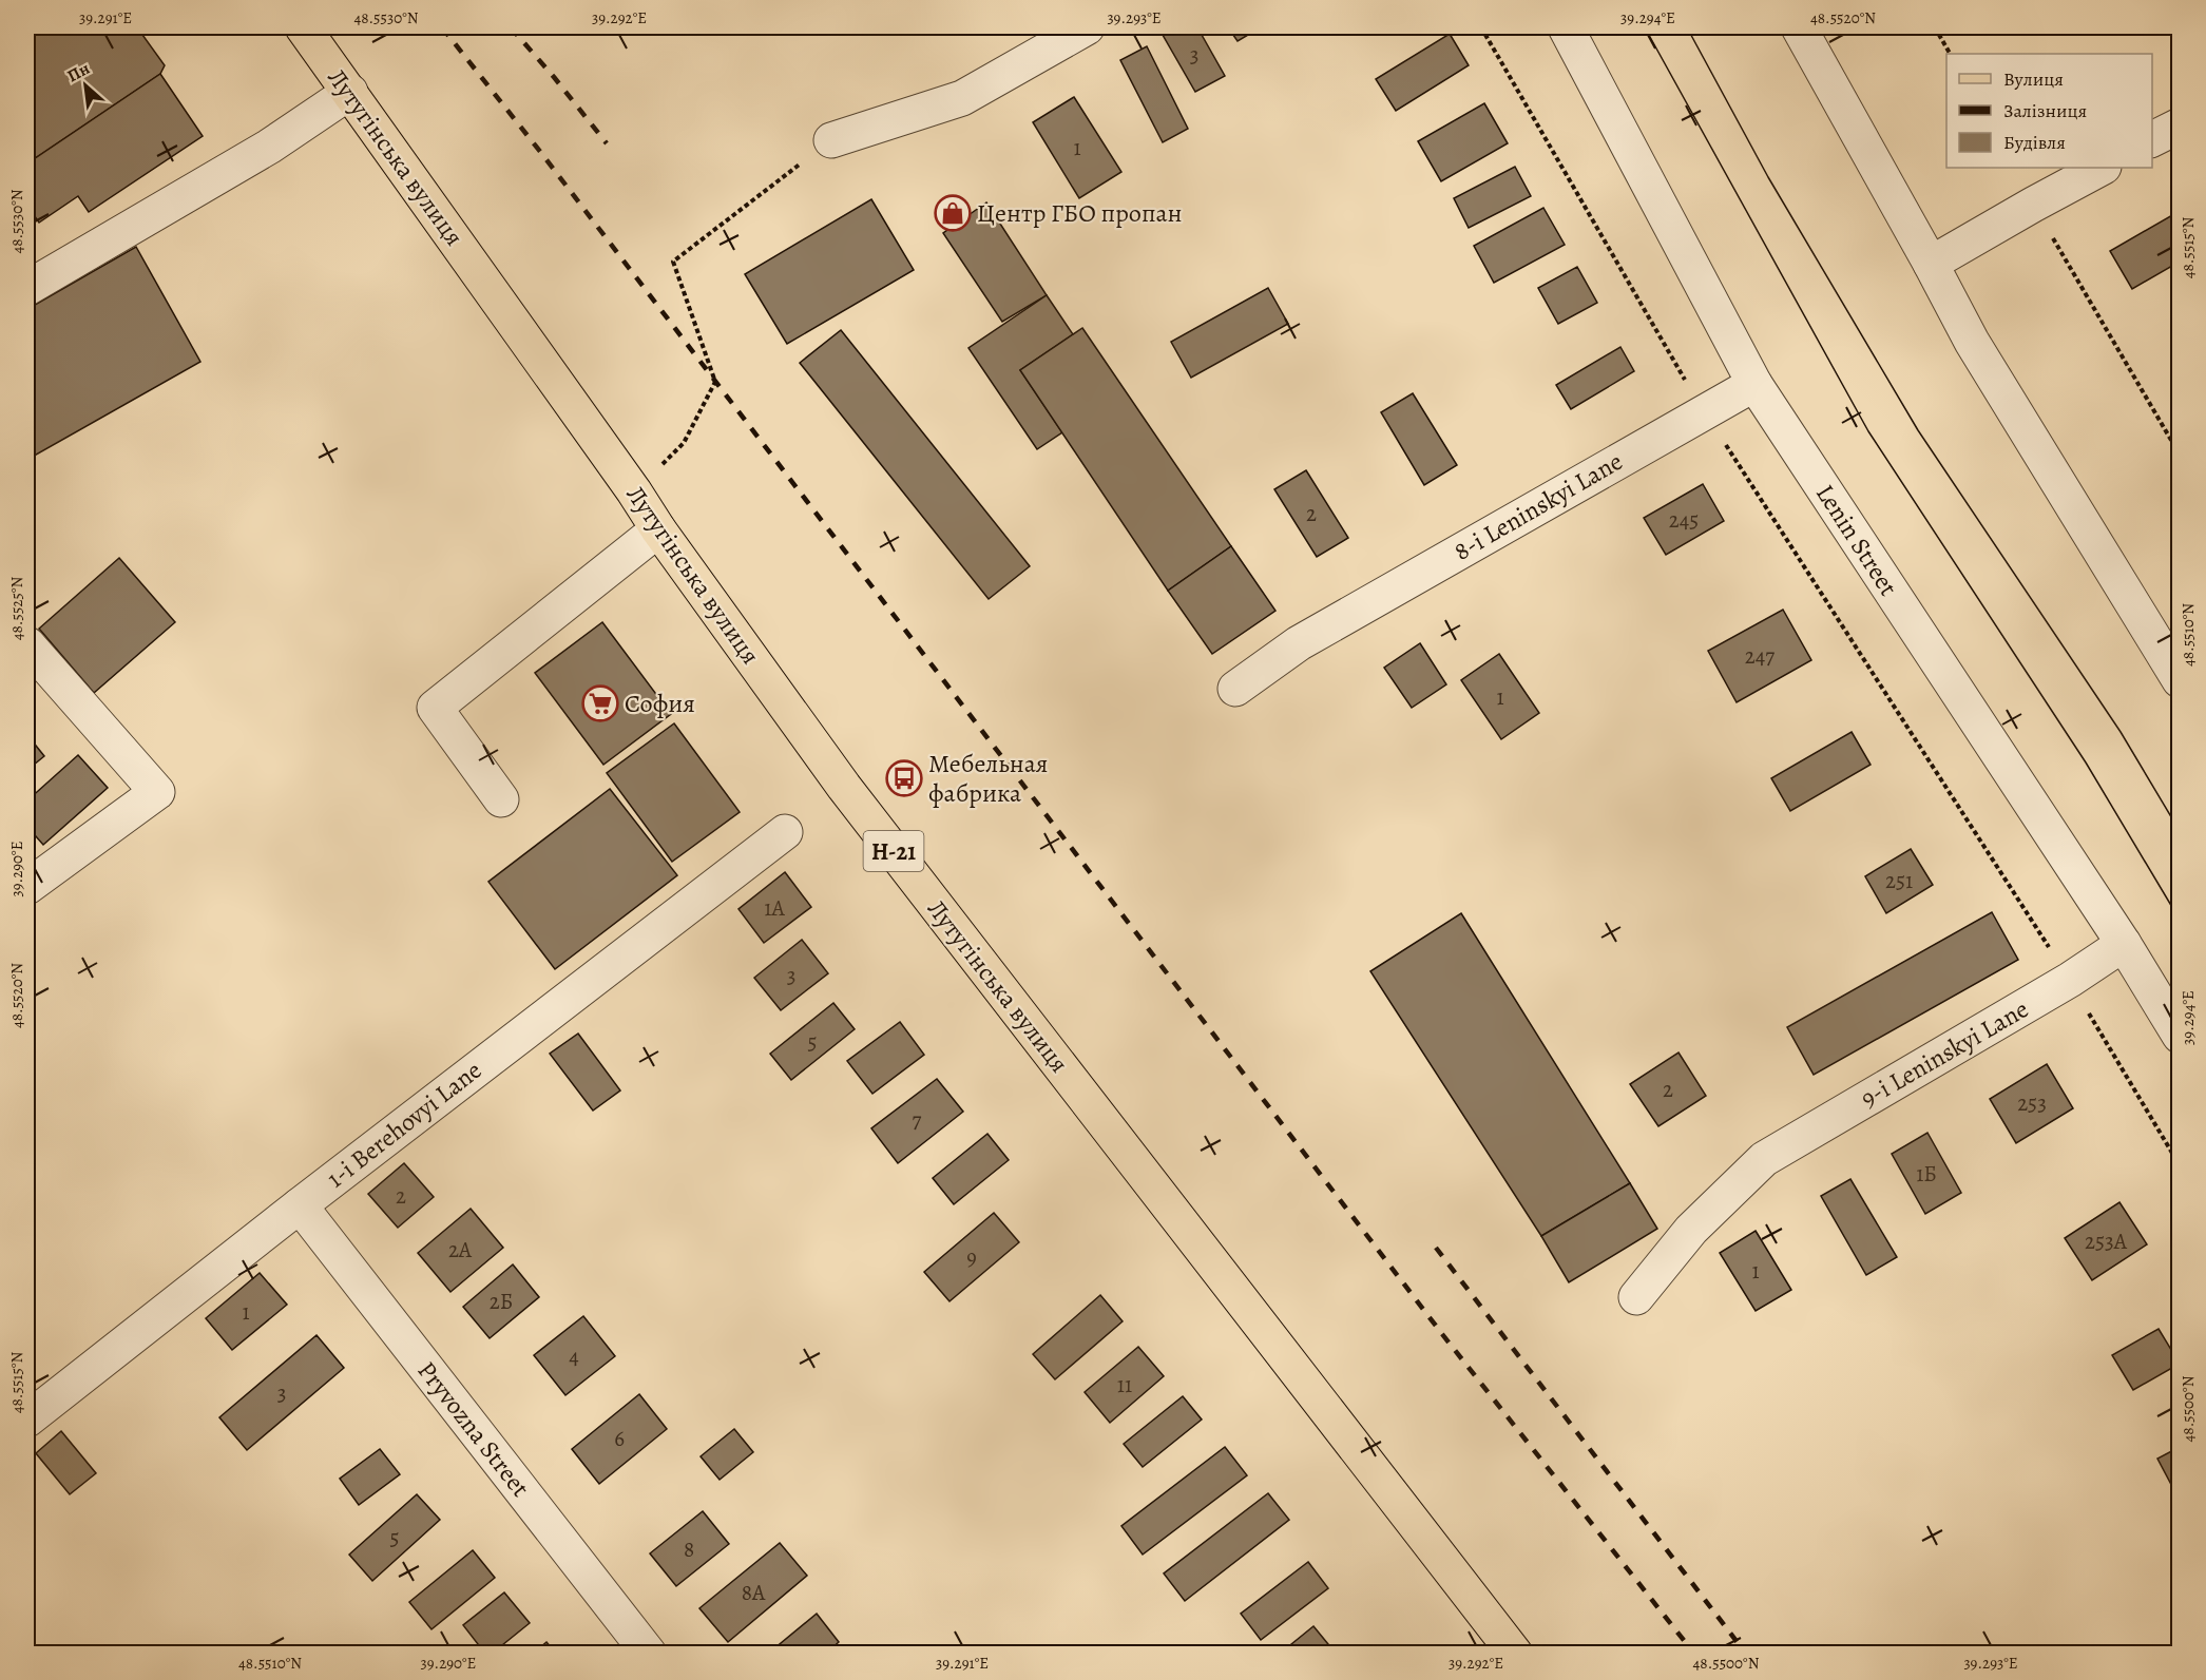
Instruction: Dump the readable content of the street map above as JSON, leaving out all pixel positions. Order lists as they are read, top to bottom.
{
  "streets": {
    "main road": ["Лутугінська вулиця", "Н-21"],
    "street": [
      "8-i Leninskyi Lane",
      "Lenin Street",
      "9-i Leninskyi Lane",
      "1-i Berehovyi Lane",
      "Pryvozna Street"
    ]
  },
  "crossings": [
    ["8-i Leninskyi Lane", "Lenin Street"],
    ["Lenin Street", "9-i Leninskyi Lane"],
    ["1-i Berehovyi Lane", "Pryvozna Street"]
  ],
  "places": {
    "shop": ["Центр ГБО пропан"],
    "supermarket": ["София"],
    "bus stop": ["Мебельная фабрика"]
  },
  "house_numbers": [
    "3",
    "1",
    "2",
    "245",
    "247",
    "1",
    "251",
    "1А",
    "3",
    "5",
    "2",
    "253",
    "7",
    "1Б",
    "2",
    "253А",
    "2А",
    "9",
    "1",
    "2Б",
    "1",
    "4",
    "11",
    "3",
    "6",
    "5",
    "8",
    "8А"
  ],
  "legend": ["Вулиця", "Залізниця", "Будівля"],
  "north": "top left",
  "coordinates": [
    "39.291°E",
    "48.5530°N",
    "39.292°E",
    "39.293°E",
    "39.294°E",
    "48.5520°N",
    "48.5515°N",
    "48.5525°N",
    "48.5510°N",
    "39.290°E",
    "48.5500°N"
  ]
}
